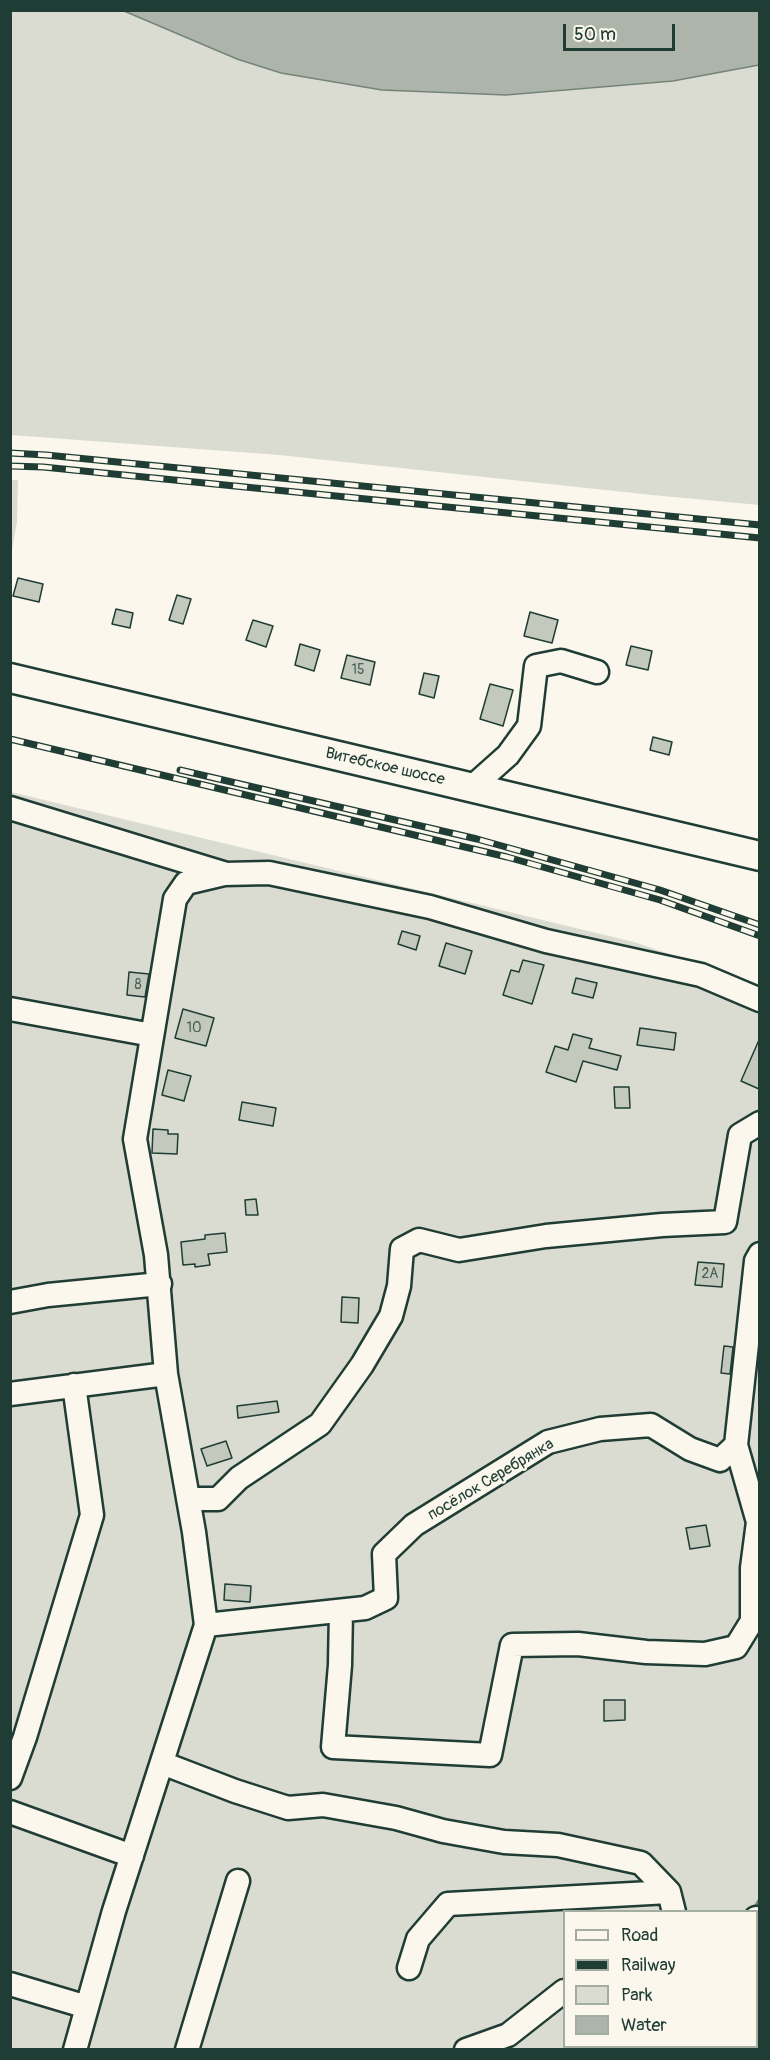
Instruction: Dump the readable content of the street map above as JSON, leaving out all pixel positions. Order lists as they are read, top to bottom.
{
  "streets": {
    "main road": ["Витебское шоссе"],
    "lane": ["посёлок Серебрянка"]
  },
  "house_numbers": [
    "15",
    "8",
    "10",
    "2А"
  ],
  "legend": [
    "Road",
    "Railway",
    "Park",
    "Water"
  ],
  "scale_bar": "50 m"
}
